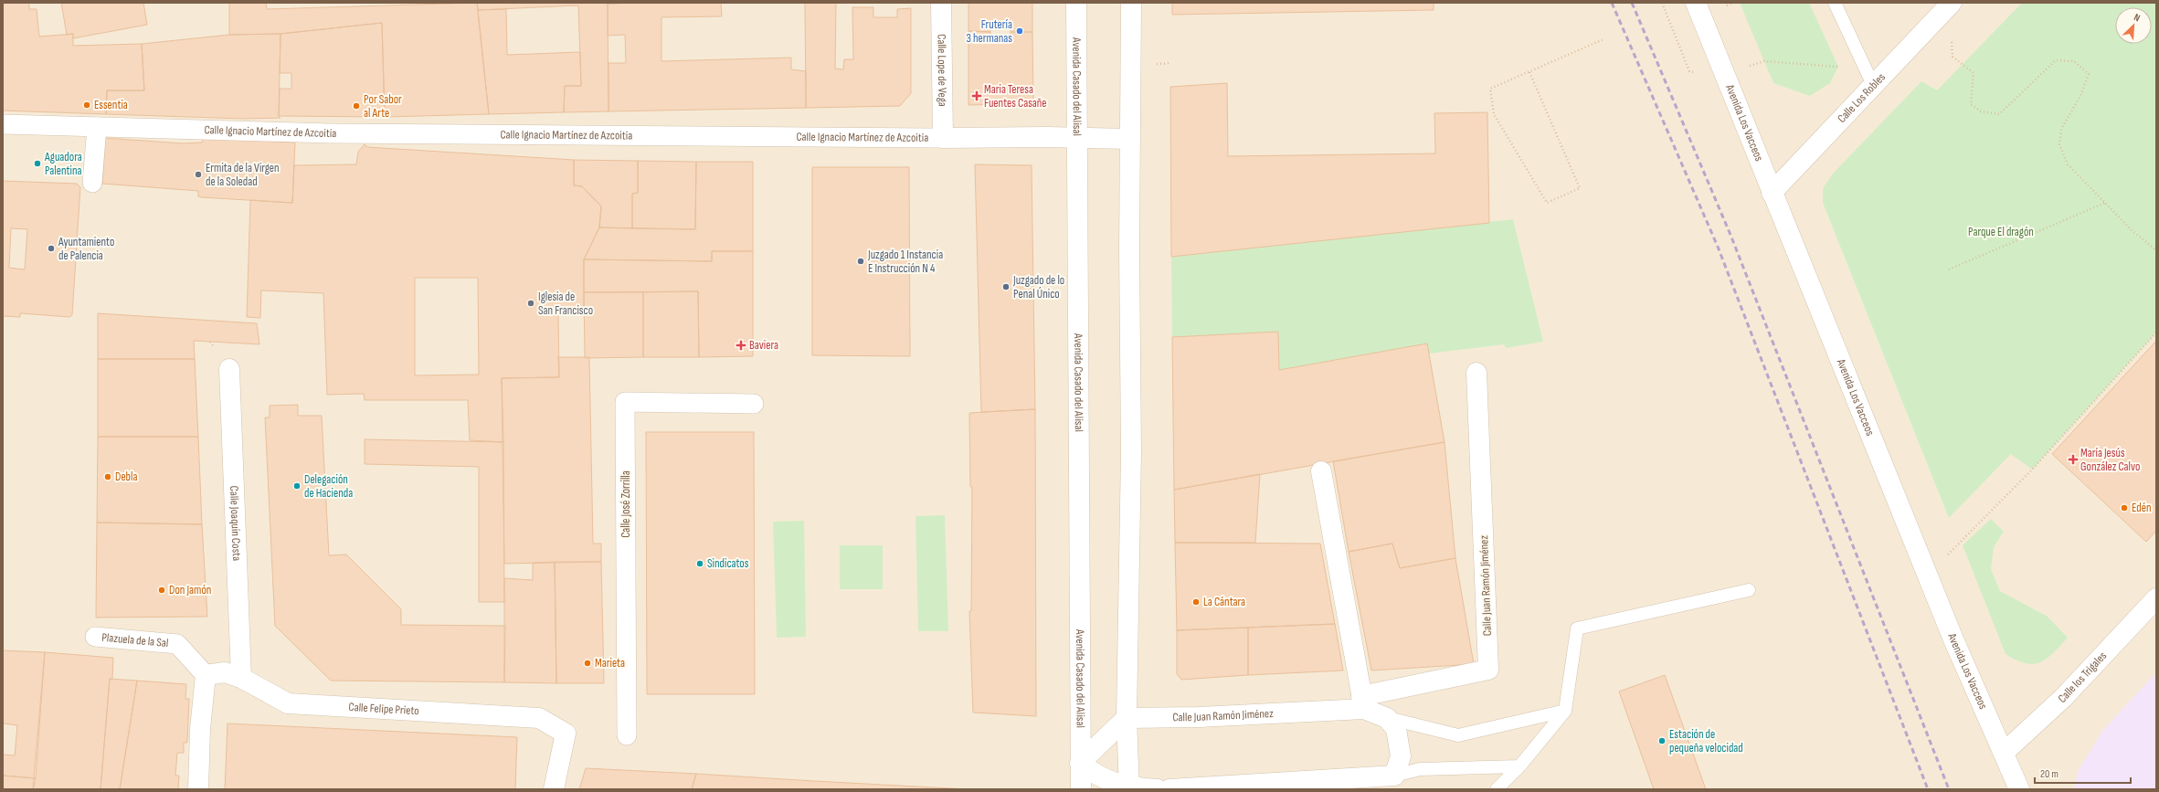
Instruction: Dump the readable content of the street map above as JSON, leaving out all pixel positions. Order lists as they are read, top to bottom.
{
  "streets": {
    "street": [
      "Calle Lope de Vega",
      "Avenida Casado del Alisal",
      "Calle Los Robles",
      "Avenida Los Vacceos",
      "Calle Ignacio Martínez de Azcoitia",
      "Calle José Zorrilla",
      "Calle Joaquín Costa",
      "Calle Juan Ramón Jiménez",
      "Plazuela de la Sal",
      "Calle los Trigales",
      "Calle Felipe Prieto"
    ]
  },
  "crossings": [
    ["Calle Lope de Vega", "Calle Ignacio Martínez de Azcoitia"],
    ["Avenida Casado del Alisal", "Calle Ignacio Martínez de Azcoitia"],
    ["Calle Los Robles", "Avenida Los Vacceos"],
    ["Avenida Los Vacceos", "Calle los Trigales"],
    ["Calle Joaquín Costa", "Calle Felipe Prieto"],
    ["Plazuela de la Sal", "Calle Felipe Prieto"]
  ],
  "parks": ["Parque El dragón"],
  "places": {
    "other": [
      "Frutería 3 hermanas",
      "Essentia",
      "Por Sabor al Arte",
      "Aguadora Palentina",
      "Ermita de la Virgen de la Soledad",
      "Ayuntamiento de Palencia",
      "Juzgado 1 Instancia E Instrucción N 4",
      "Juzgado de lo Penal Único",
      "Iglesia de San Francisco",
      "Debla",
      "Delegación de Hacienda",
      "Edén",
      "Sindicatos",
      "Don Jamón",
      "La Cántara",
      "Marieta",
      "Estación de pequeña velocidad"
    ],
    "health": ["Maria Teresa Fuentes Casañe", "Baviera", "María Jesús González Calvo"]
  },
  "scale_bar": "20 m",
  "north": "top right"
}
